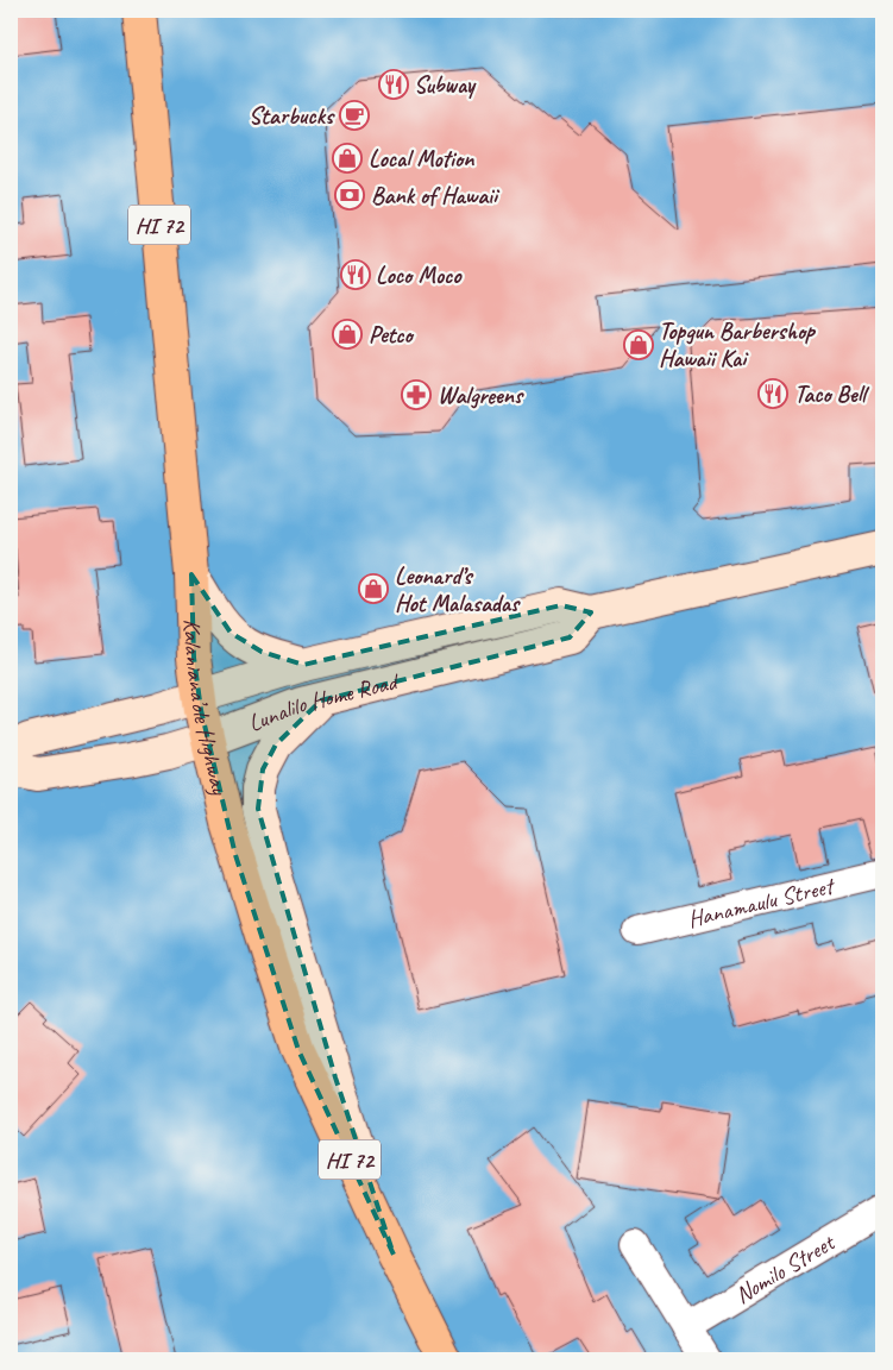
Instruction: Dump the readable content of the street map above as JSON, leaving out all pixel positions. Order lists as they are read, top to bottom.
{
  "streets": {
    "main road": ["HI 72", "Lunalilo Home Road", "Kalaniana’ole Highway"],
    "street": ["Hanamaulu Street", "Nomilo Street"]
  },
  "crossings": [
    ["Lunalilo Home Road", "Kalaniana’ole Highway"]
  ],
  "places": {
    "restaurant": ["Subway", "Loco Moco", "Taco Bell"],
    "cafe": ["Starbucks"],
    "shop": [
      "Local Motion",
      "Petco",
      "Topgun Barbershop Hawaii Kai",
      "Leonard’s Hot Malasadas"
    ],
    "bank": ["Bank of Hawaii"],
    "pharmacy": ["Walgreens"]
  }
}
